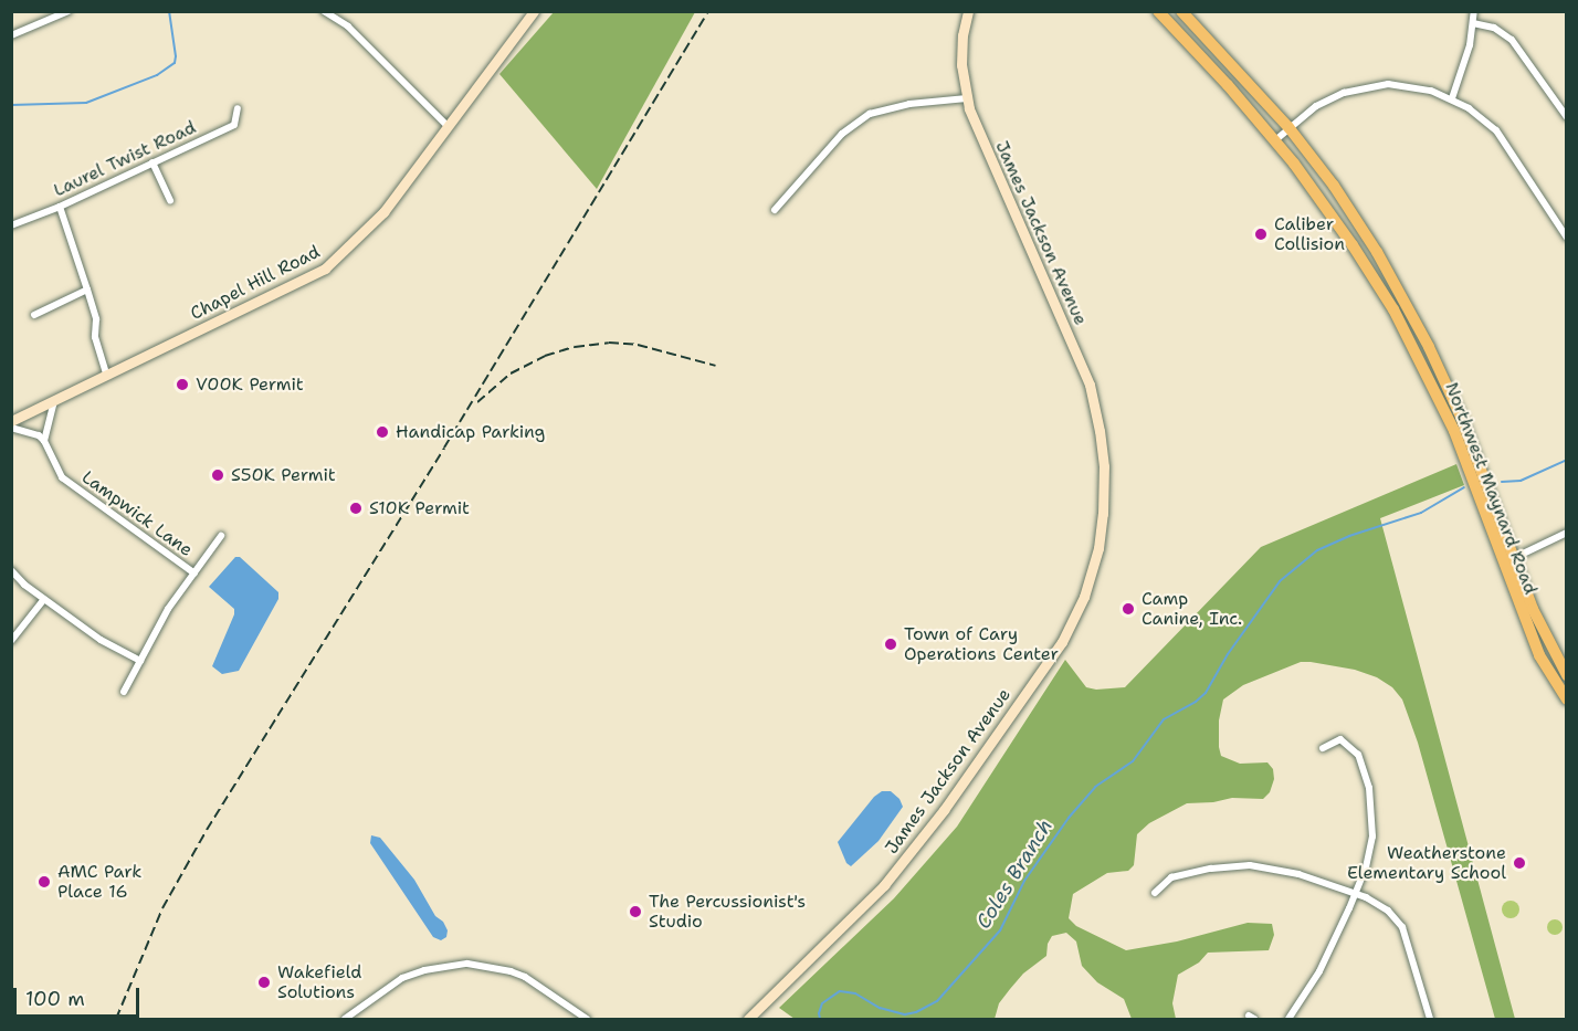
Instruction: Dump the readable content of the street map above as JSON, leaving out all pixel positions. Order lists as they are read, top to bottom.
{
  "streets": {
    "main road": ["Northwest Maynard Road"],
    "street": [
      "Laurel Twist Road",
      "James Jackson Avenue",
      "Chapel Hill Road",
      "Lampwick Lane"
    ]
  },
  "water": ["Coles Branch"],
  "places": [
    "Caliber Collision",
    "V00K Permit",
    "Handicap Parking",
    "S50K Permit",
    "S10K Permit",
    "Camp Canine, Inc.",
    "Town of Cary Operations Center",
    "Weatherstone Elementary School",
    "AMC Park Place 16",
    "The Percussionist's Studio",
    "Wakefield Solutions"
  ],
  "scale_bar": "100 m"
}
